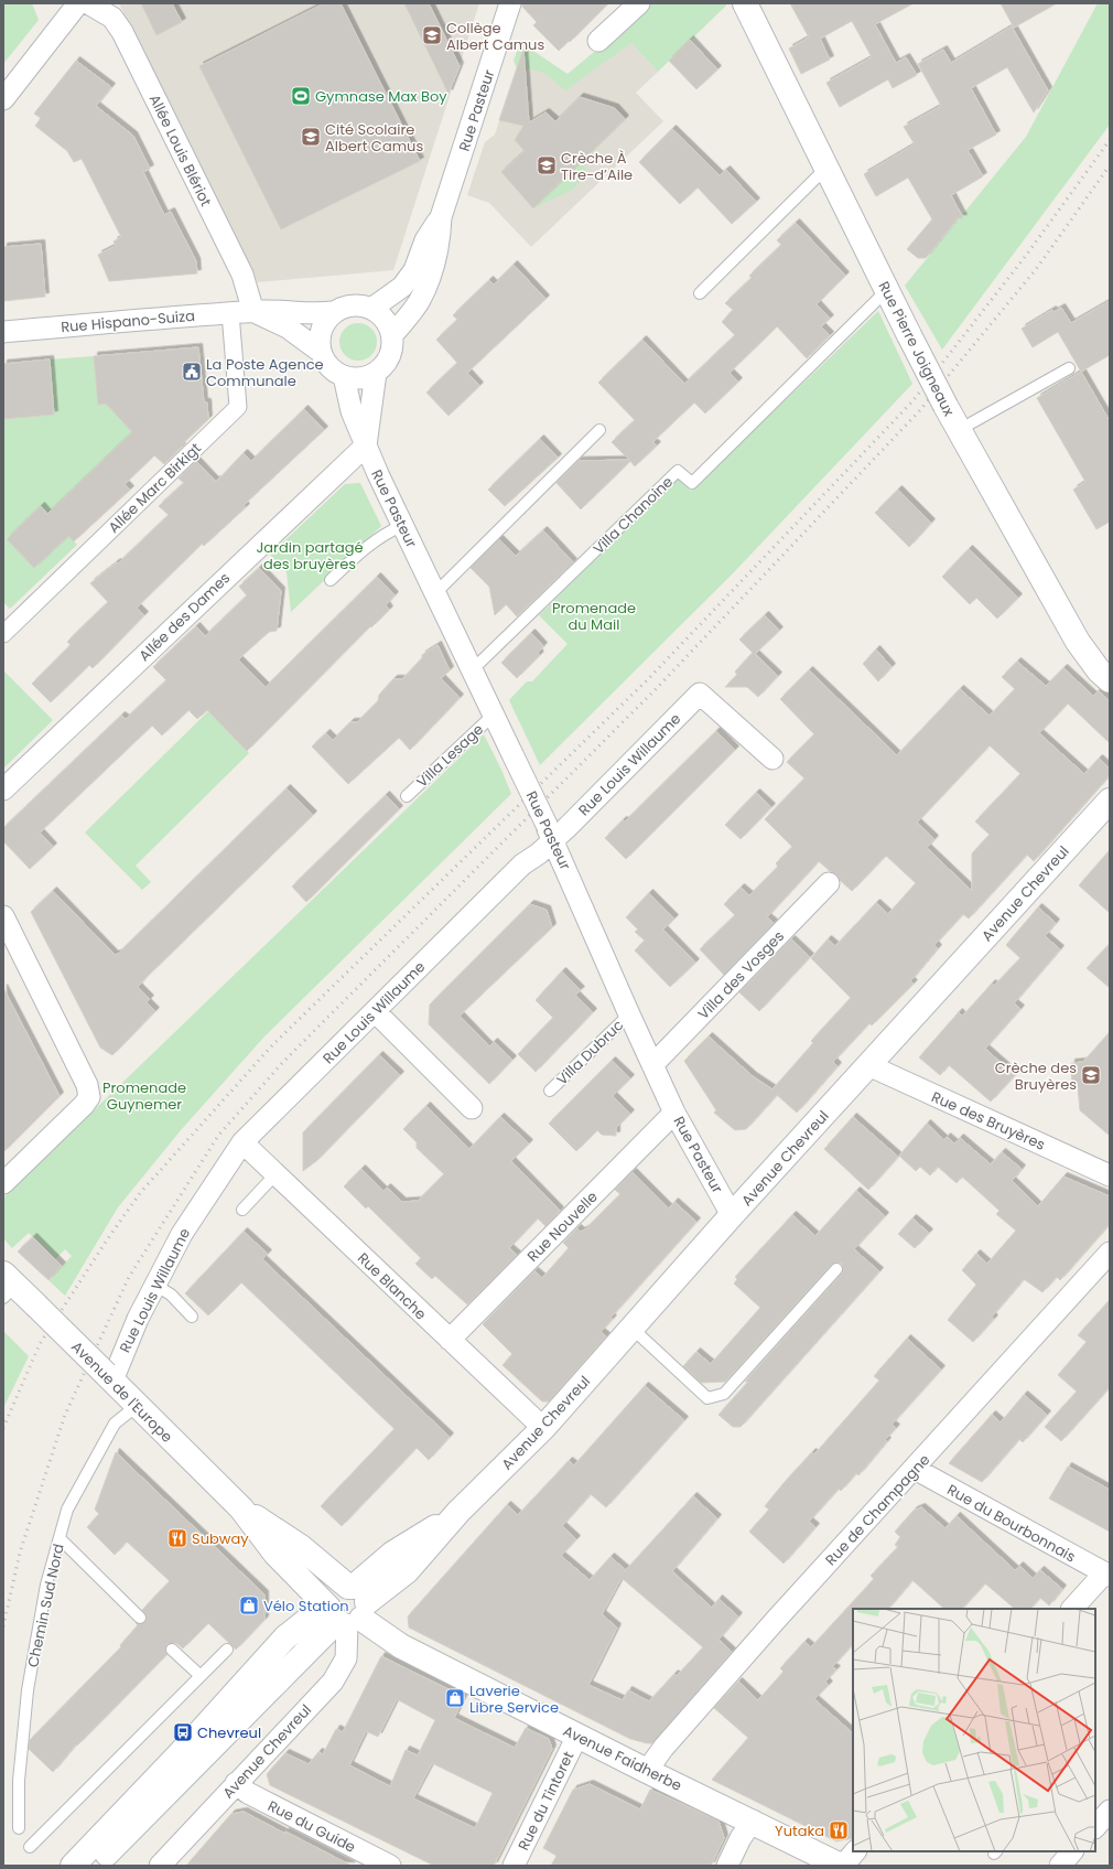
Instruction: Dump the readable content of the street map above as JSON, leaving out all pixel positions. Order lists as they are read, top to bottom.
{
  "streets": {
    "main road": [
      "Rue Pierre Joigneaux",
      "Avenue Chevreul",
      "Avenue de l'Europe",
      "Avenue Faidherbe"
    ],
    "street": [
      "Rue Pasteur",
      "Allée Louis Blériot",
      "Rue Hispano-Suiza",
      "Allée Marc Birkigt",
      "Allée des Dames",
      "Rue Louis Willaume",
      "Villa des Vosges",
      "Rue des Bruyères",
      "Rue Nouvelle",
      "Rue Blanche",
      "Rue de Champagne",
      "Rue du Bourbonnais",
      "Rue du Tintoret",
      "Rue du Guide"
    ],
    "lane": [
      "Villa Chanoine",
      "Villa Lesage",
      "Villa Dubruc",
      "Chemin Sud Nord"
    ]
  },
  "crossings": [
    ["Rue Pasteur", "Rue Hispano-Suiza"],
    ["Rue Pasteur", "Villa Chanoine"],
    ["Rue Pasteur", "Allée des Dames"],
    ["Rue Pasteur", "Villa Lesage"],
    ["Rue Pasteur", "Rue Louis Willaume"],
    ["Rue Pasteur", "Avenue Chevreul"],
    ["Rue Pasteur", "Villa des Vosges"],
    ["Rue Pasteur", "Villa Dubruc"],
    ["Rue Pasteur", "Rue Nouvelle"],
    ["Allée Louis Blériot", "Rue Hispano-Suiza"],
    ["Rue Hispano-Suiza", "Allée Marc Birkigt"],
    ["Rue Pierre Joigneaux", "Villa Chanoine"],
    ["Rue Louis Willaume", "Rue Blanche"],
    ["Rue Louis Willaume", "Avenue de l'Europe"],
    ["Avenue Chevreul", "Rue des Bruyères"],
    ["Avenue Chevreul", "Rue Blanche"],
    ["Avenue Chevreul", "Avenue de l'Europe"],
    ["Avenue Chevreul", "Avenue Faidherbe"],
    ["Avenue Chevreul", "Rue du Guide"],
    ["Rue Nouvelle", "Rue Blanche"],
    ["Avenue de l'Europe", "Chemin Sud Nord"],
    ["Avenue de l'Europe", "Avenue Faidherbe"],
    ["Rue de Champagne", "Rue du Bourbonnais"],
    ["Rue de Champagne", "Avenue Faidherbe"],
    ["Avenue Faidherbe", "Rue du Tintoret"]
  ],
  "parks": ["Jardin partagé des bruyères", "Promenade du Mail", "Promenade Guynemer"],
  "places": {
    "school or university": [
      "Collège Albert Camus",
      "Cité Scolaire Albert Camus",
      "Crèche À Tire-d’Aile",
      "Crèche des Bruyères"
    ],
    "sports": ["Gymnase Max Boy"],
    "public building": ["La Poste Agence Communale"],
    "restaurant": ["Subway", "Yutaka"],
    "shop": ["Vélo Station", "Laverie Libre Service"],
    "bus stop": ["Chevreul"]
  }
}
